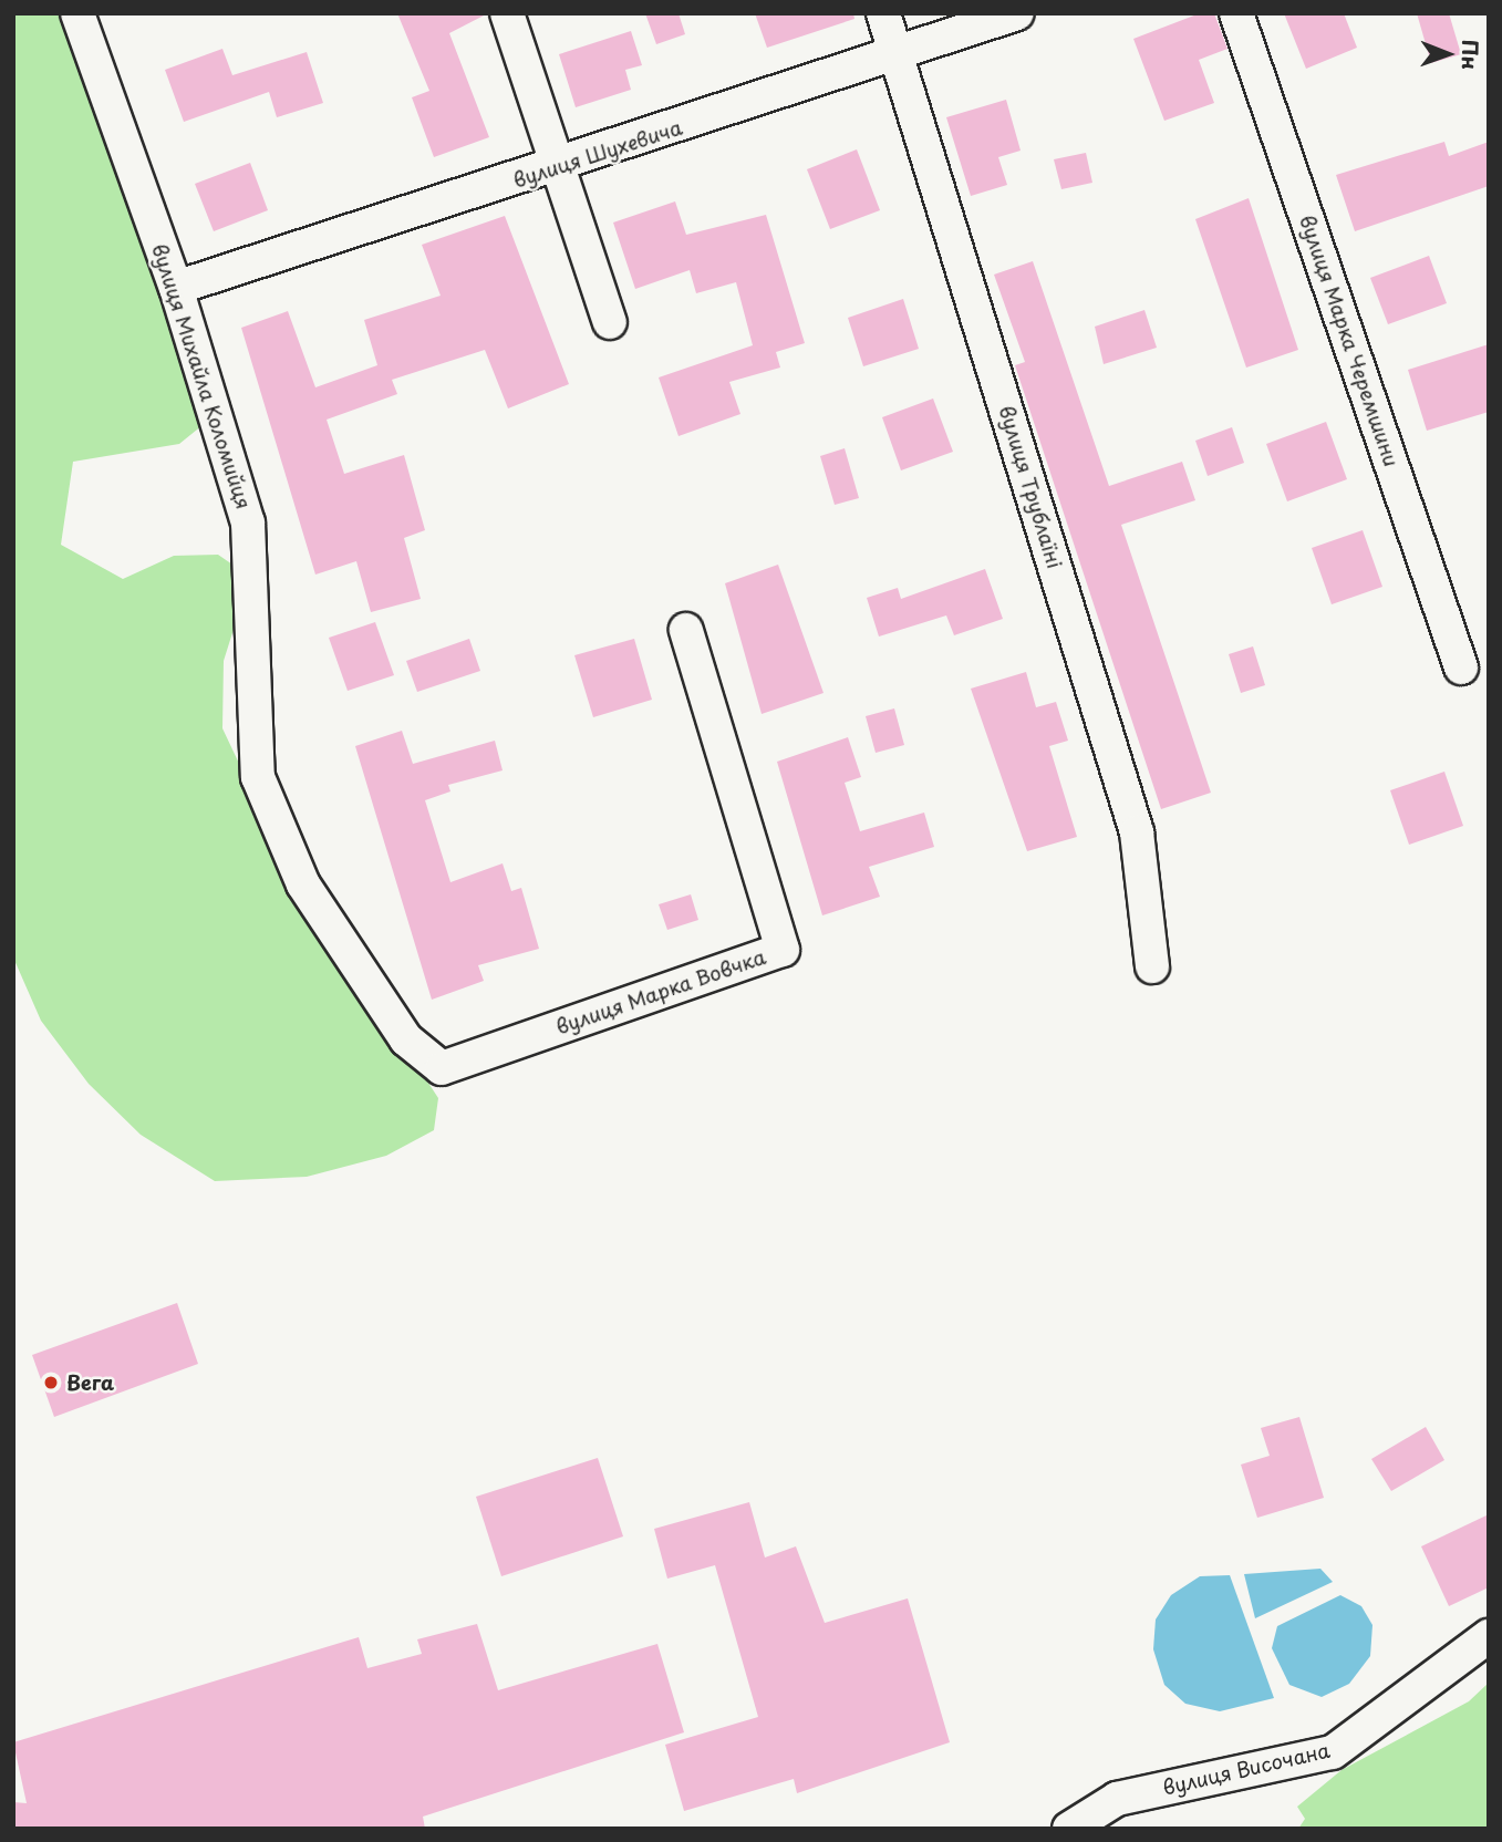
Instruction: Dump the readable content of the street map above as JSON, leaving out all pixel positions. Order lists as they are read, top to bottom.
{
  "streets": {
    "street": [
      "вулиця Шухевича",
      "вулиця Марка Черемшини",
      "вулиця Михайла Коломийця",
      "вулиця Трублаїні",
      "вулиця Марка Вовчка",
      "вулиця Височана"
    ]
  },
  "crossings": [
    ["вулиця Шухевича", "вулиця Михайла Коломийця"],
    ["вулиця Шухевича", "вулиця Трублаїні"],
    ["вулиця Михайла Коломийця", "вулиця Марка Вовчка"]
  ],
  "places": ["Вега"],
  "north": "right"
}
